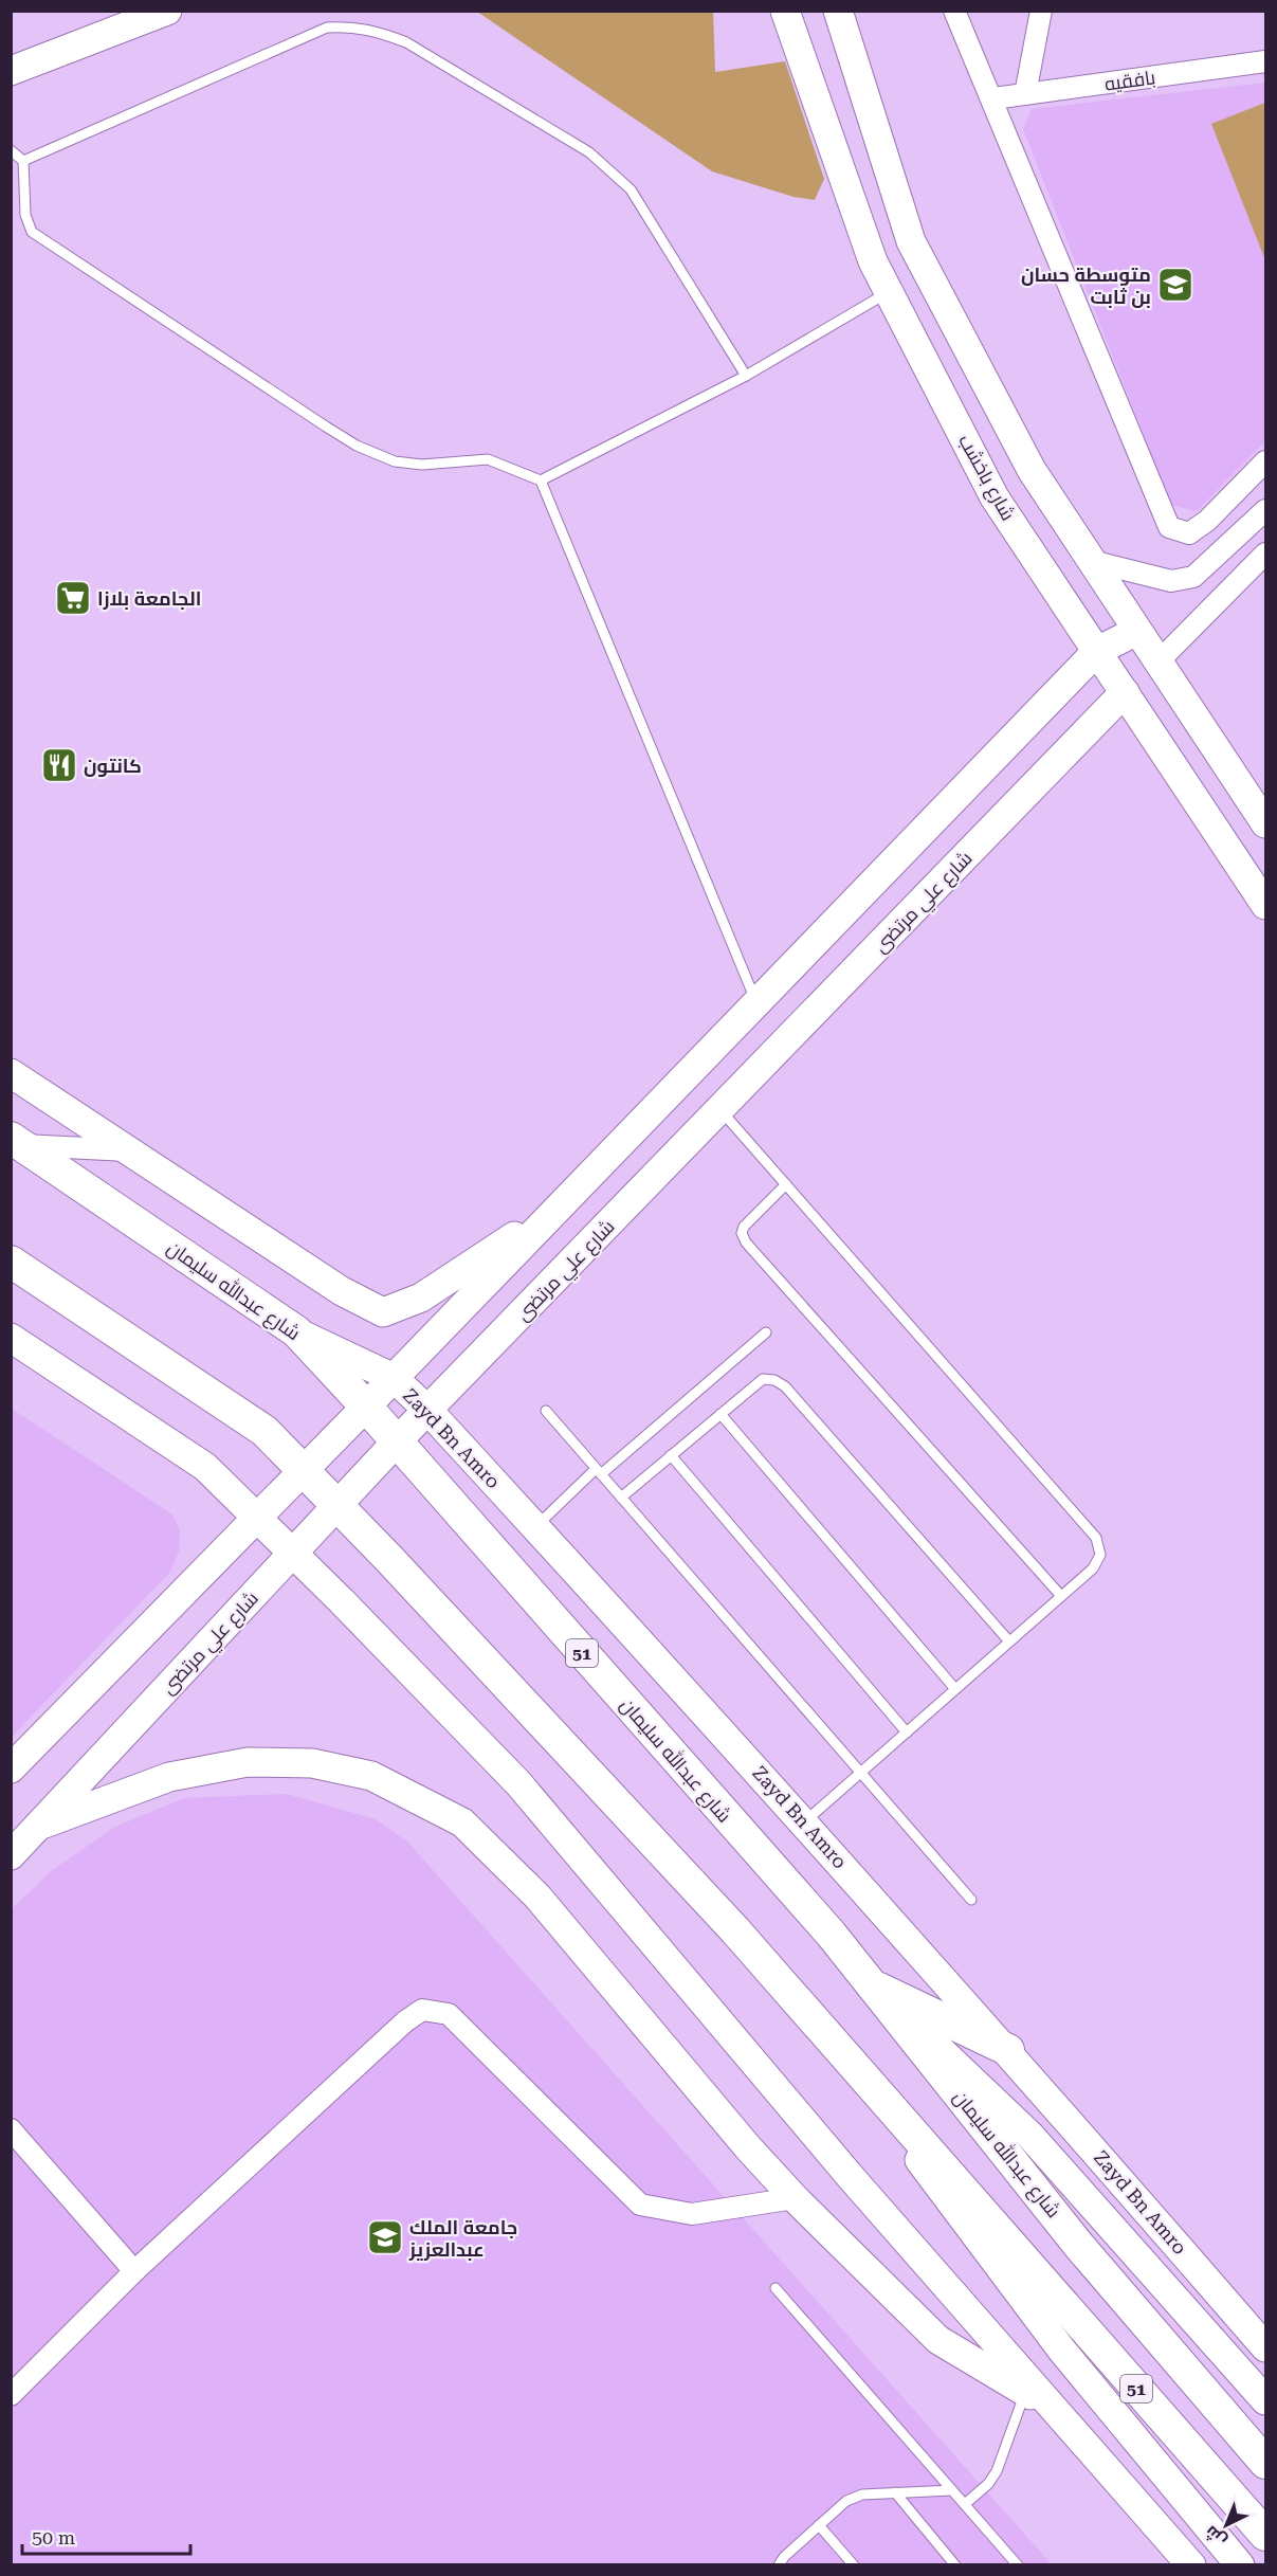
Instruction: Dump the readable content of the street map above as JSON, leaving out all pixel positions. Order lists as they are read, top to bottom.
{
  "streets": {
    "main road": [
      "شارع باخشب",
      "شارع علي مرتضى",
      "شارع عبدالله سليمان",
      "Zayd Bn Amro",
      "51"
    ],
    "street": ["بافقيه"]
  },
  "crossings": [
    ["شارع باخشب", "شارع علي مرتضى"],
    ["شارع علي مرتضى", "شارع عبدالله سليمان"],
    ["شارع علي مرتضى", "Zayd Bn Amro"],
    ["شارع علي مرتضى", "51"],
    ["شارع عبدالله سليمان", "Zayd Bn Amro"]
  ],
  "places": {
    "school or university": ["متوسطة حسان بن ثابت", "جامعة الملك عبدالعزيز"],
    "supermarket": ["الجامعة بلازا"],
    "restaurant": ["كانتون"]
  },
  "scale_bar": "50 m",
  "north": "bottom left"
}
